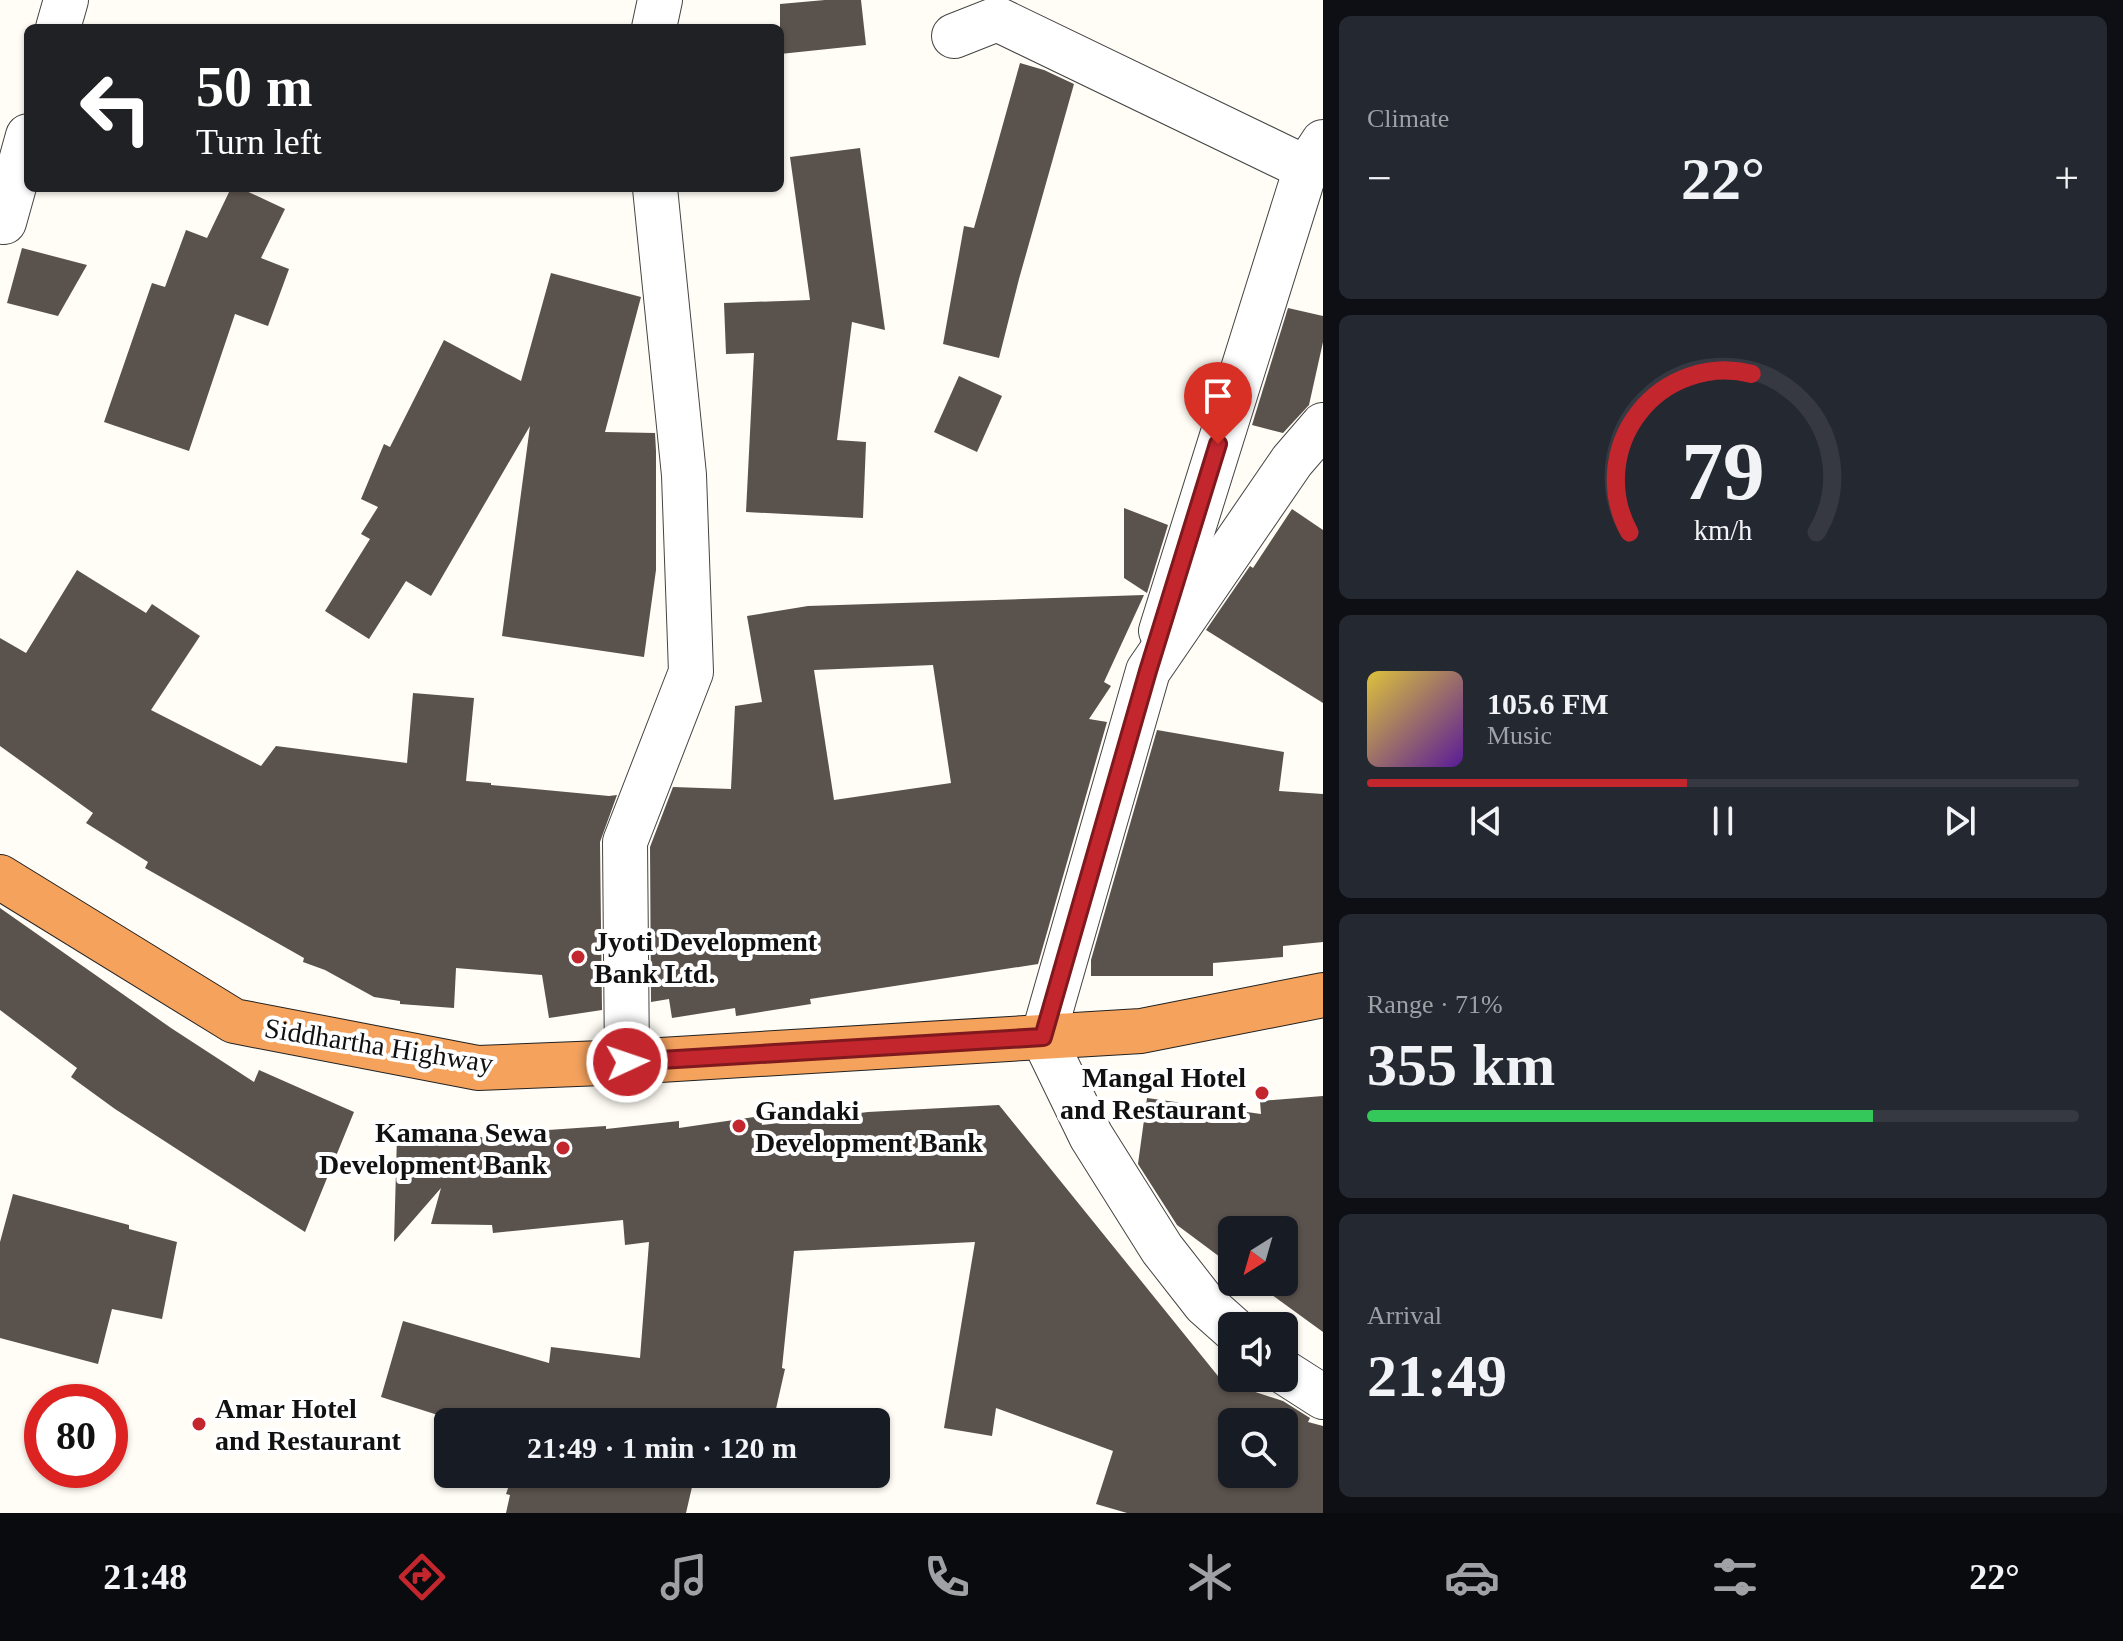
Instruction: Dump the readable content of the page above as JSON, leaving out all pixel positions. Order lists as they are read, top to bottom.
{
  "streets": {
    "highway": ["Siddhartha Highway"]
  },
  "places": [
    "Jyoti Development Bank Ltd.",
    "Mangal Hotel and Restaurant",
    "Gandaki Development Bank",
    "Kamana Sewa Development Bank",
    "Amar Hotel and Restaurant"
  ],
  "north": "bottom left",
  "page": {
    "tile": [
      "Climate",
      ["Range · 71%", "355 km"],
      ["Arrival", "21:49"]
    ],
    "turn": ["50 m", "Turn left"],
    "heat": ["−", "22°", "+"],
    "song": ["105.6 FM", "Music"],
    "limit": "80",
    "trip": "21:49 · 1 min · 120 m",
    "tabs": ["21:48", "22°"],
    "gauge": ["79", "km/h"]
  }
}
